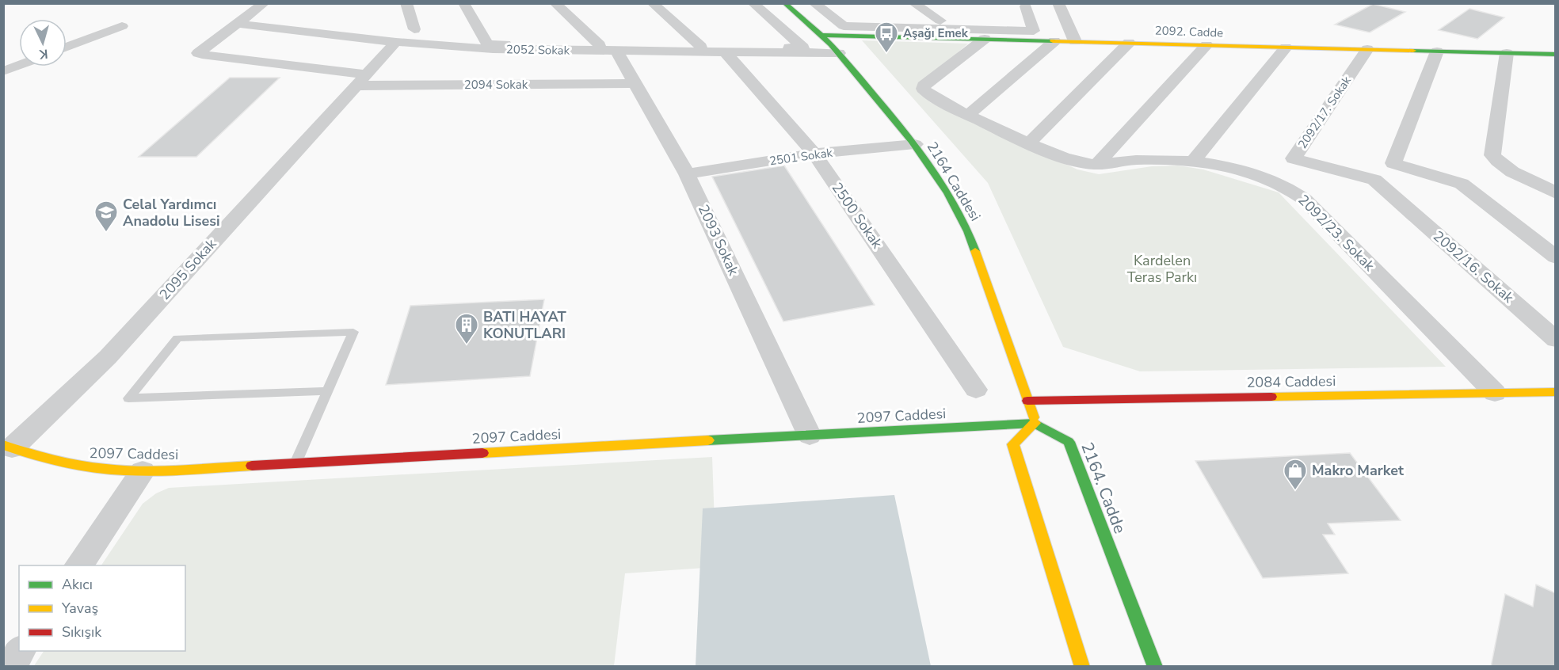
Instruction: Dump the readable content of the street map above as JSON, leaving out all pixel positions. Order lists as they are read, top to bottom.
{
  "streets": {
    "street": [
      "2092. Cadde",
      "2052 Sokak",
      "2094 Sokak",
      "2092/17. Sokak",
      "2501 Sokak",
      "2164 Caddesi",
      "2500 Sokak",
      "2092/23. Sokak",
      "2093 Sokak",
      "2092/16. Sokak",
      "2095 Sokak",
      "2084 Caddesi",
      "2097 Caddesi",
      "2164. Cadde"
    ]
  },
  "crossings": [
    ["2092. Cadde", "2092/17. Sokak"],
    ["2092. Cadde", "2164 Caddesi"],
    ["2092. Cadde", "2092/23. Sokak"],
    ["2052 Sokak", "2094 Sokak"],
    ["2052 Sokak", "2164 Caddesi"],
    ["2052 Sokak", "2500 Sokak"],
    ["2052 Sokak", "2093 Sokak"],
    ["2052 Sokak", "2095 Sokak"],
    ["2094 Sokak", "2093 Sokak"],
    ["2094 Sokak", "2095 Sokak"],
    ["2092/17. Sokak", "2092/16. Sokak"],
    ["2501 Sokak", "2164 Caddesi"],
    ["2501 Sokak", "2500 Sokak"],
    ["2501 Sokak", "2093 Sokak"],
    ["2164 Caddesi", "2084 Caddesi"],
    ["2164 Caddesi", "2097 Caddesi"],
    ["2164 Caddesi", "2164. Cadde"],
    ["2092/23. Sokak", "2084 Caddesi"],
    ["2093 Sokak", "2097 Caddesi"],
    ["2095 Sokak", "2097 Caddesi"],
    ["2097 Caddesi", "2164. Cadde"]
  ],
  "parks": ["Kardelen Teras Parkı"],
  "places": {
    "bus stop": ["Aşağı Emek"],
    "school or university": ["Celal Yardımcı Anadolu Lisesi"],
    "building": ["BATI HAYAT KONUTLARI"],
    "shop": ["Makro Market"]
  },
  "legend": ["Akıcı", "Yavaş", "Sıkışık"],
  "north": "bottom"
}
